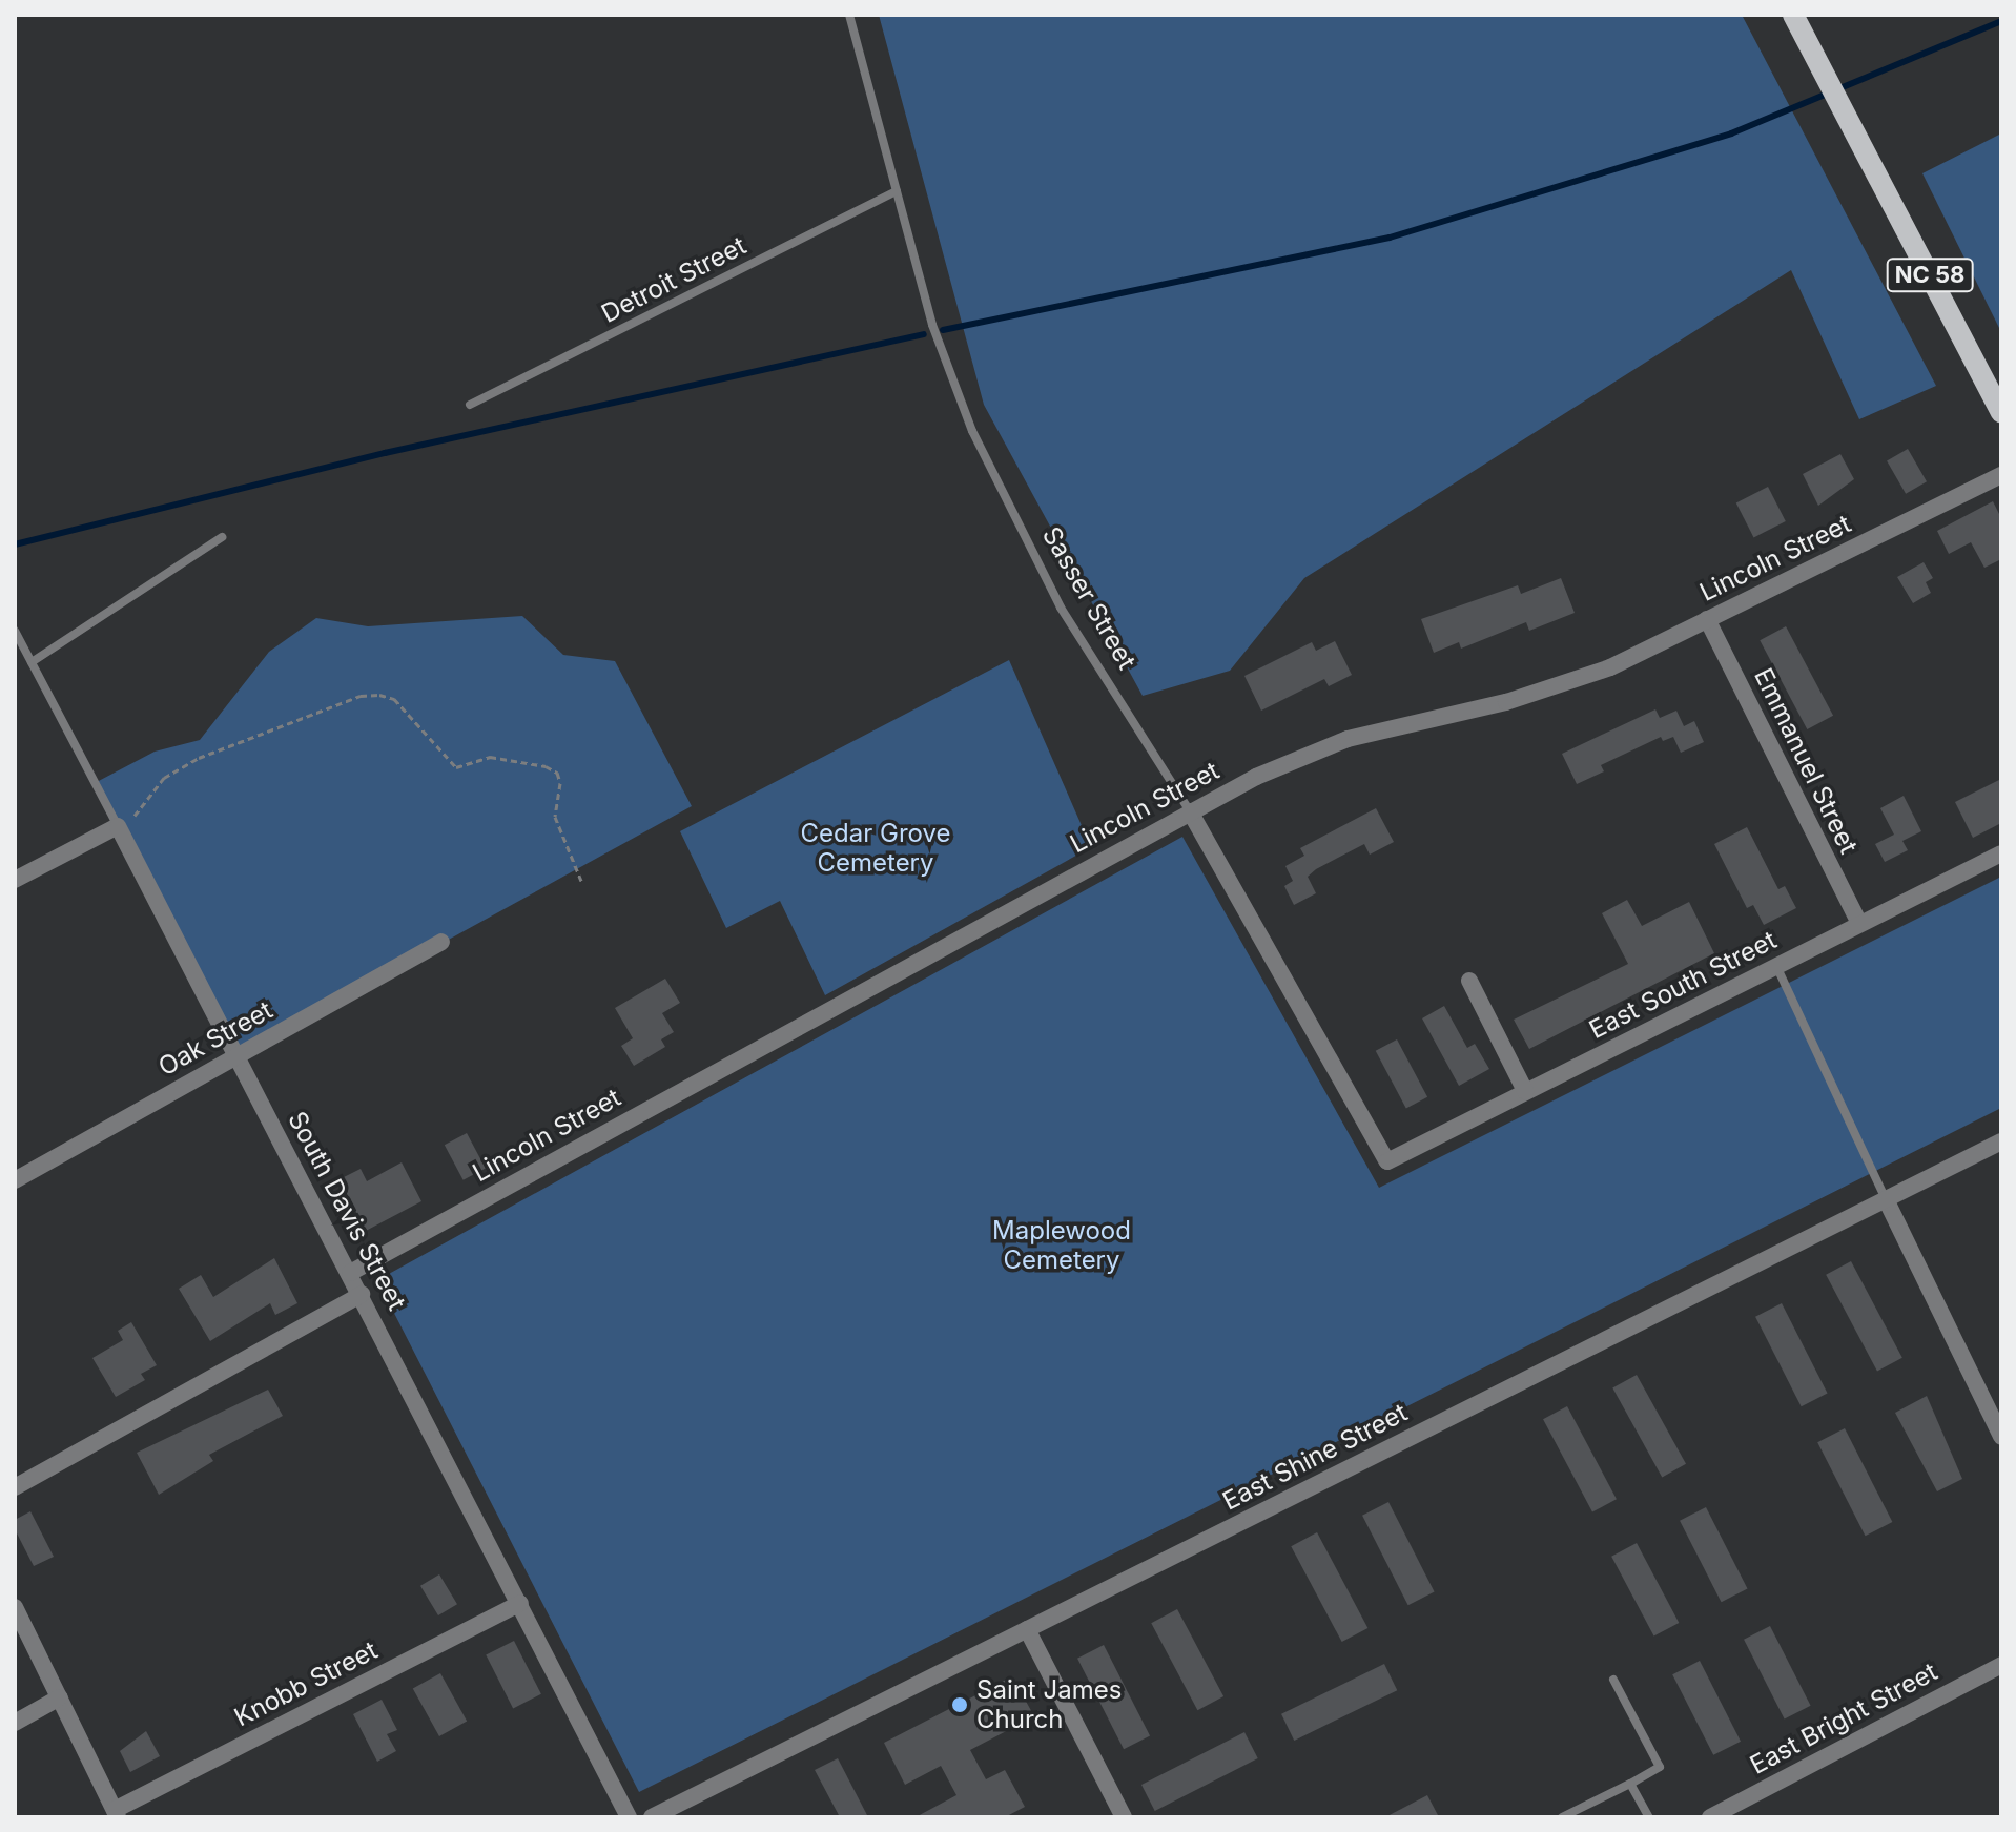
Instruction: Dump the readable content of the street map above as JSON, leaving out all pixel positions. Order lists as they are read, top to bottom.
{
  "streets": {
    "main road": ["NC 58"],
    "street": [
      "Lincoln Street",
      "Sasser Street",
      "Emmanuel Street",
      "East South Street",
      "Oak Street",
      "South Davis Street",
      "East Shine Street",
      "Knobb Street",
      "East Bright Street"
    ],
    "lane": ["Detroit Street"]
  },
  "crossings": [
    ["Detroit Street", "Sasser Street"],
    ["Lincoln Street", "Sasser Street"],
    ["Lincoln Street", "Emmanuel Street"],
    ["Lincoln Street", "South Davis Street"],
    ["Sasser Street", "East South Street"],
    ["Emmanuel Street", "East South Street"],
    ["Oak Street", "South Davis Street"],
    ["South Davis Street", "Knobb Street"]
  ],
  "parks": ["Cedar Grove Cemetery", "Maplewood Cemetery"],
  "places": ["Saint James Church"]
}
